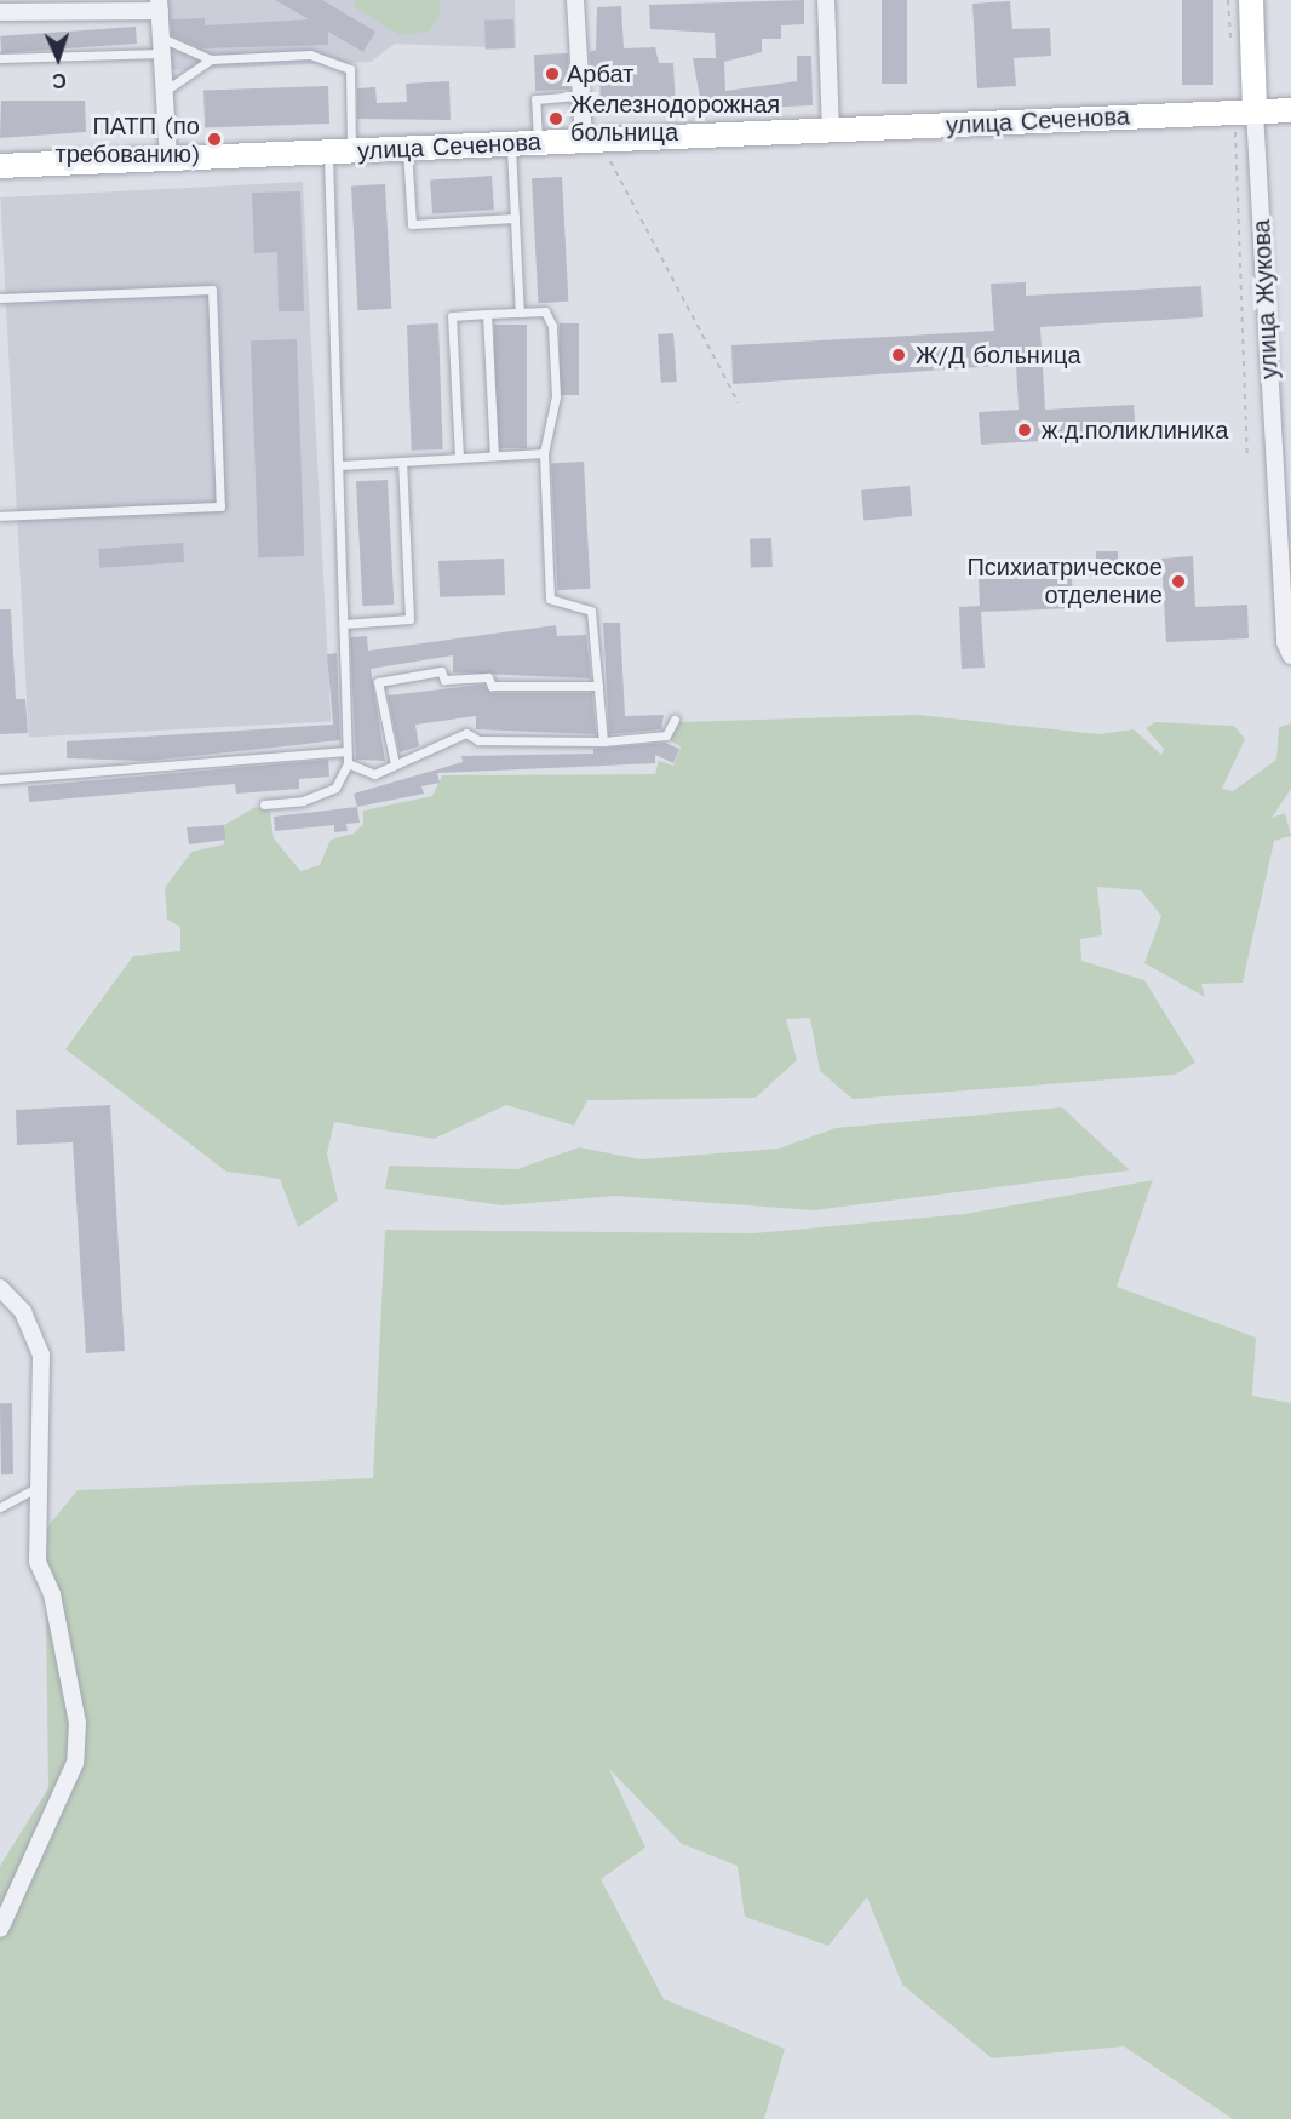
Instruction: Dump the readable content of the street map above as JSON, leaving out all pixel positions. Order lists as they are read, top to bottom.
{
  "streets": {
    "main road": ["улица Сеченова", "улица Жукова"]
  },
  "crossings": [
    ["улица Сеченова", "улица Жукова"]
  ],
  "places": [
    "Арбат",
    "Железнодорожная больница",
    "ПАТП (по требованию)",
    "Ж/Д больница",
    "ж.д.поликлиника",
    "Психиатрическое отделение"
  ],
  "north": "bottom"
}
